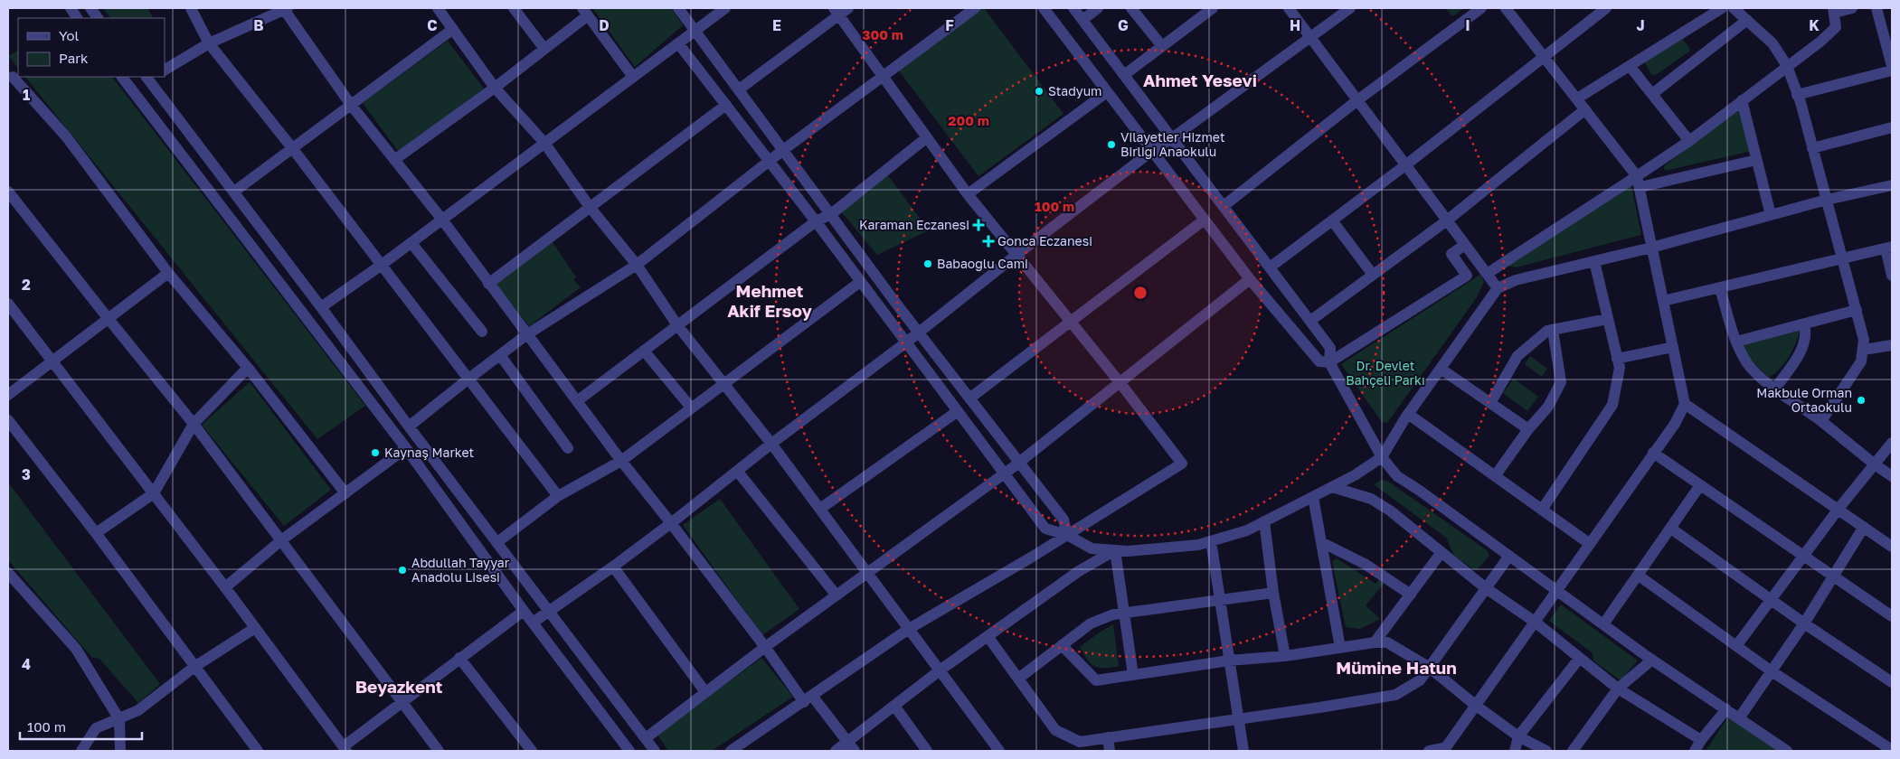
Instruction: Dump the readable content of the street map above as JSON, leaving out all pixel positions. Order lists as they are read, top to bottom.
{
  "districts": [
    "Ahmet Yesevi",
    "Mehmet Akif Ersoy",
    "Mümine Hatun",
    "Beyazkent"
  ],
  "parks": ["Dr. Devlet Bahçeli Parkı"],
  "places": {
    "other": [
      "Stadyum",
      "Vilayetler Hizmet Birliği Anaokulu",
      "Babaoğlu Cami",
      "Makbule Orman Ortaokulu",
      "Kaynaş Market",
      "Abdullah Tayyar Anadolu Lisesi"
    ],
    "health": ["Karaman Eczanesi", "Gonca Eczanesi"]
  },
  "legend": ["Yol", "Park"],
  "scale_bar": "100 m",
  "grid": {
    "columns": [
      "B",
      "C",
      "D",
      "E",
      "F",
      "G",
      "H",
      "I",
      "J",
      "K"
    ],
    "rows": [
      "1",
      "2",
      "3",
      "4"
    ]
  },
  "rings": ["300 m", "200 m", "100 m"]
}
